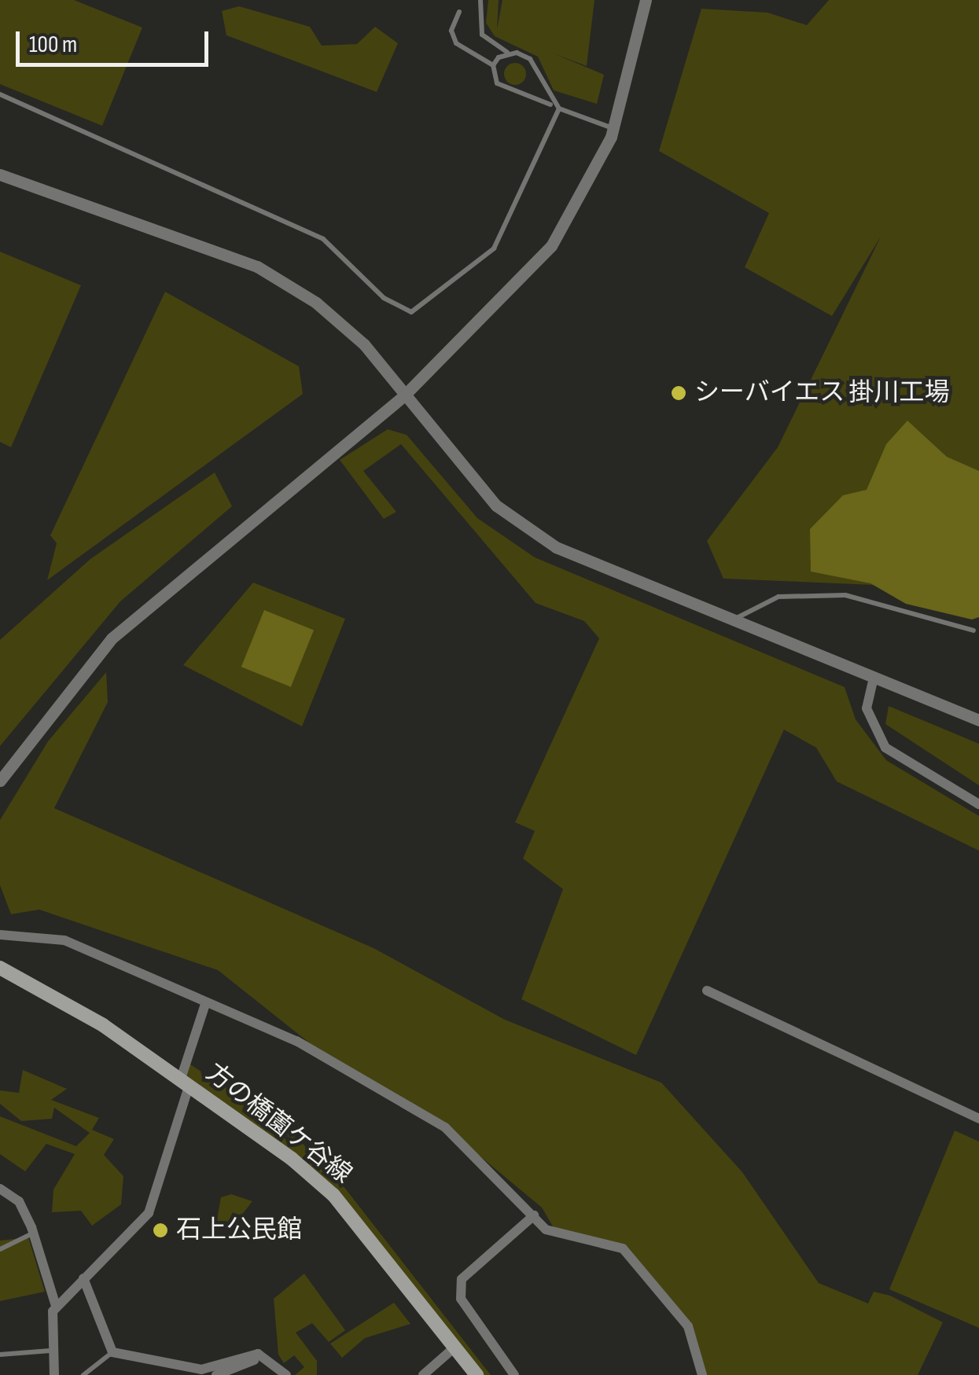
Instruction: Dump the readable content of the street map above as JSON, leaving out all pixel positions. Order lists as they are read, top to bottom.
{
  "streets": {
    "main road": ["方の橋薗ケ谷線"]
  },
  "places": ["シーバイエス 掛川工場", "石上公民館"],
  "scale_bar": "100 m"
}
